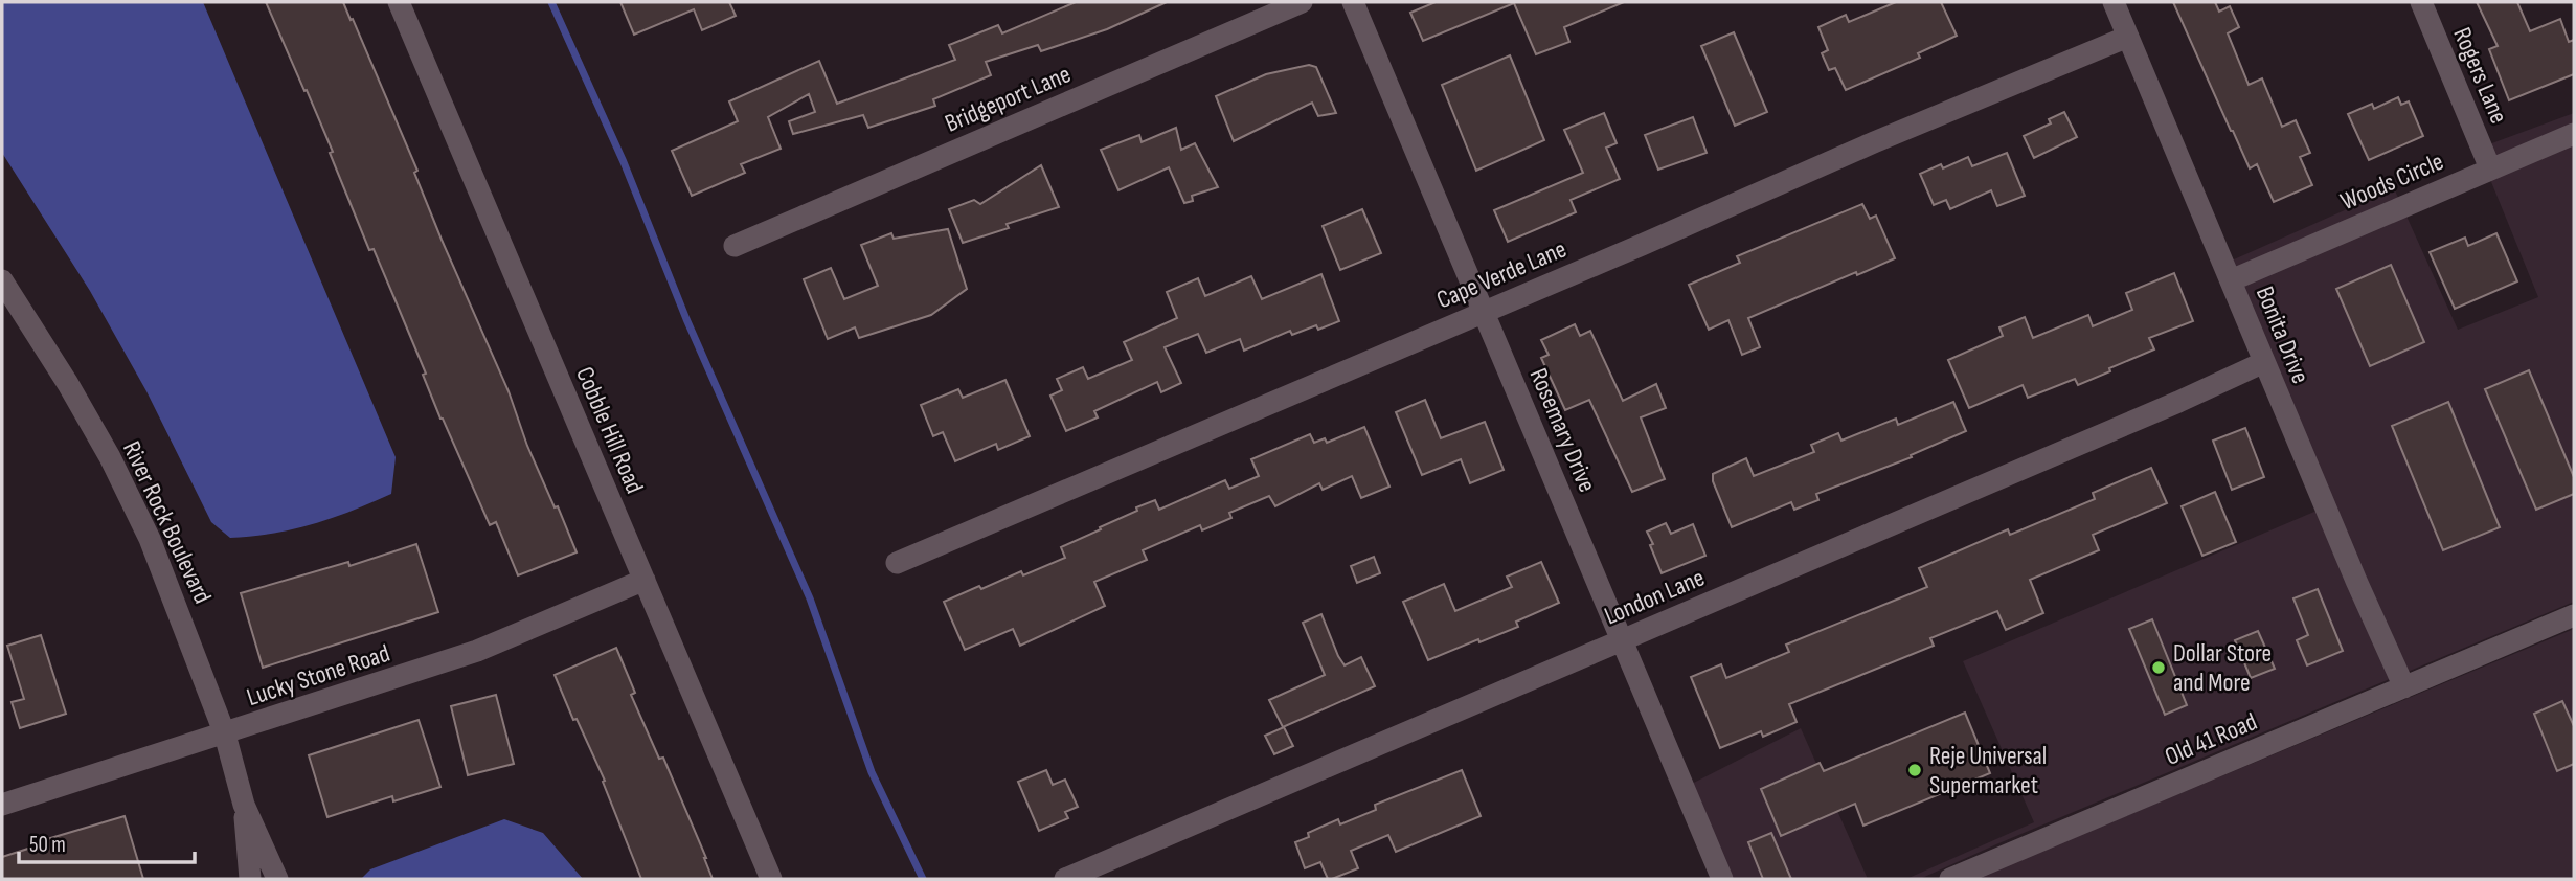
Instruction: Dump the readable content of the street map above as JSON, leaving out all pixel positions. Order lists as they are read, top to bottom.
{
  "streets": {
    "street": [
      "Rogers Lane",
      "Bridgeport Lane",
      "Woods Circle",
      "Cape Verde Lane",
      "Bonita Drive",
      "Cobble Hill Road",
      "Rosemary Drive",
      "River Rock Boulevard",
      "London Lane",
      "Lucky Stone Road",
      "Old 41 Road"
    ]
  },
  "crossings": [
    ["Rogers Lane", "Woods Circle"],
    ["Woods Circle", "Bonita Drive"],
    ["Cape Verde Lane", "Bonita Drive"],
    ["Cape Verde Lane", "Rosemary Drive"],
    ["Bonita Drive", "London Lane"],
    ["Bonita Drive", "Old 41 Road"],
    ["Cobble Hill Road", "Lucky Stone Road"],
    ["Rosemary Drive", "London Lane"],
    ["River Rock Boulevard", "Lucky Stone Road"]
  ],
  "places": ["Dollar Store and More", "Reje Universal Supermarket"],
  "scale_bar": "50 m"
}
